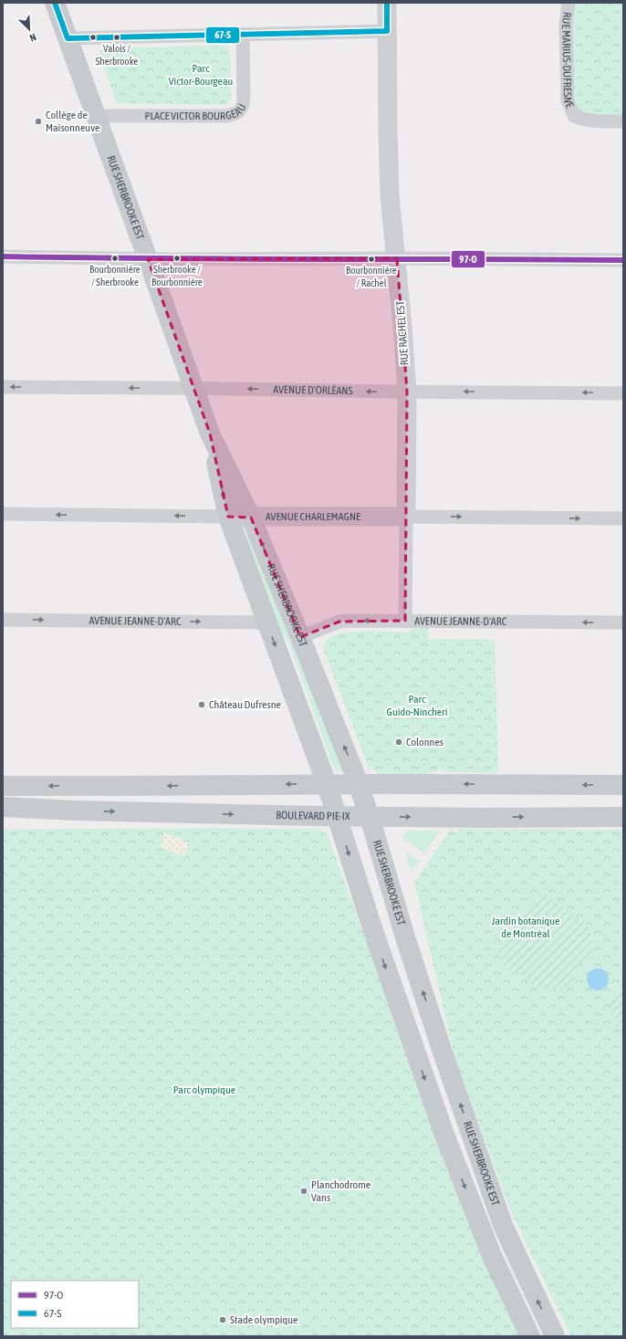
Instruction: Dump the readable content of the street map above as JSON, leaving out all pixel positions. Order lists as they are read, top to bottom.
{
  "streets": {
    "main road": [
      "RUE SHERBROOKE EST",
      "RUE RACHEL EST",
      "AVENUE CHARLEMAGNE",
      "BOULEVARD PIE-IX"
    ],
    "street": [
      "RUE MARIUS-DUFRESNE",
      "PLACE VICTOR BOURGEAU",
      "AVENUE D'ORLÉANS",
      "AVENUE JEANNE-D'ARC"
    ]
  },
  "crossings": [
    ["PLACE VICTOR BOURGEAU", "RUE SHERBROOKE EST"],
    ["RUE SHERBROOKE EST", "AVENUE D'ORLÉANS"],
    ["RUE SHERBROOKE EST", "AVENUE CHARLEMAGNE"],
    ["RUE SHERBROOKE EST", "AVENUE JEANNE-D'ARC"],
    ["RUE SHERBROOKE EST", "BOULEVARD PIE-IX"],
    ["RUE RACHEL EST", "AVENUE D'ORLÉANS"],
    ["RUE RACHEL EST", "AVENUE CHARLEMAGNE"],
    ["RUE RACHEL EST", "AVENUE JEANNE-D'ARC"]
  ],
  "one_way": ["AVENUE D'ORLÉANS"],
  "parks": [
    "Parc Victor-Bourgeau",
    "Parc Guido-Nincheri",
    "Jardin botanique de Montréal",
    "Parc olympique"
  ],
  "places": [
    "Valois / Sherbrooke",
    "Collège de Maisonneuve",
    "Bourbonnière / Sherbrooke",
    "Sherbrooke / Bourbonnière",
    "Bourbonnière / Rachel",
    "Château Dufresne",
    "Colonnes",
    "Planchodrome Vans",
    "Stade olympique"
  ],
  "lines": ["transit line 67-S", "transit line 97-O"],
  "legend": ["97-O", "67-S"],
  "north": "bottom right"
}
